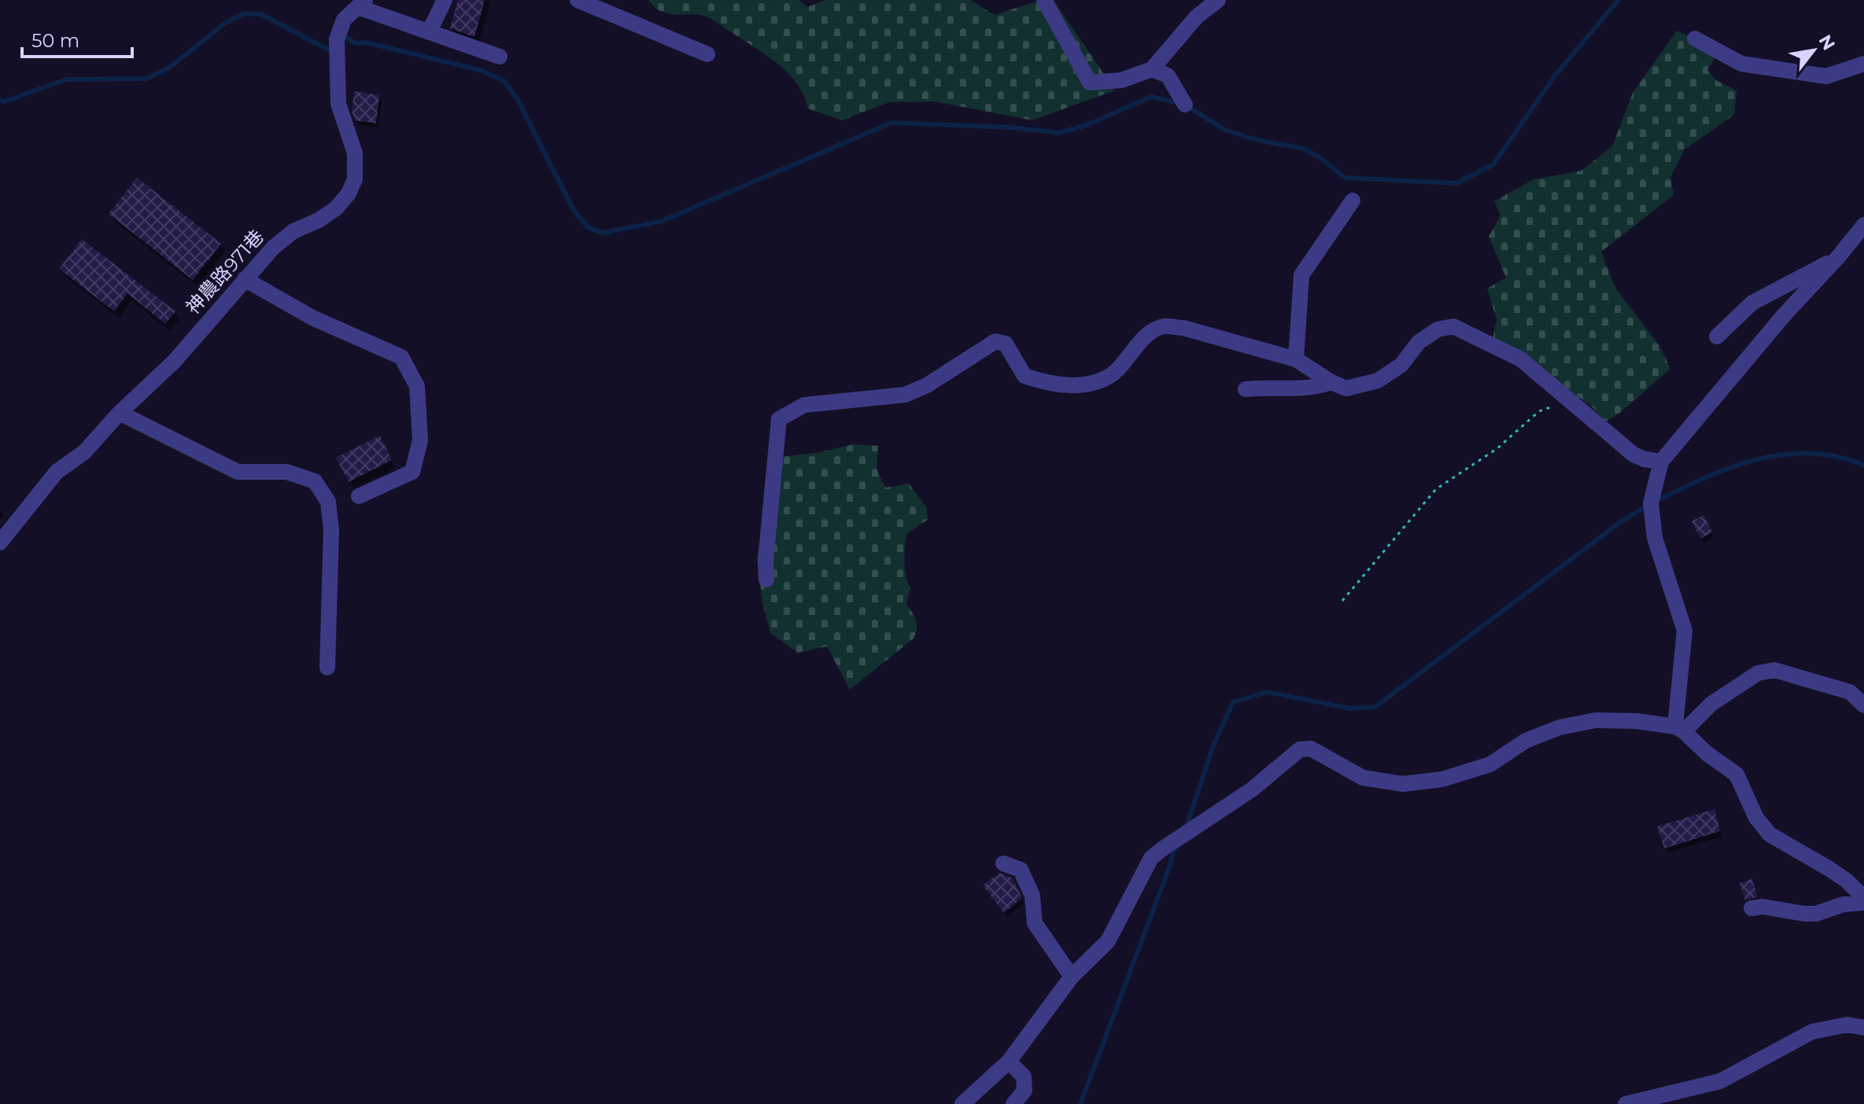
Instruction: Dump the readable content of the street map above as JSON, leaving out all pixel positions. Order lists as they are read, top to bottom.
{
  "streets": {
    "street": ["神農路971巷"]
  },
  "scale_bar": "50 m",
  "north": "top right"
}
